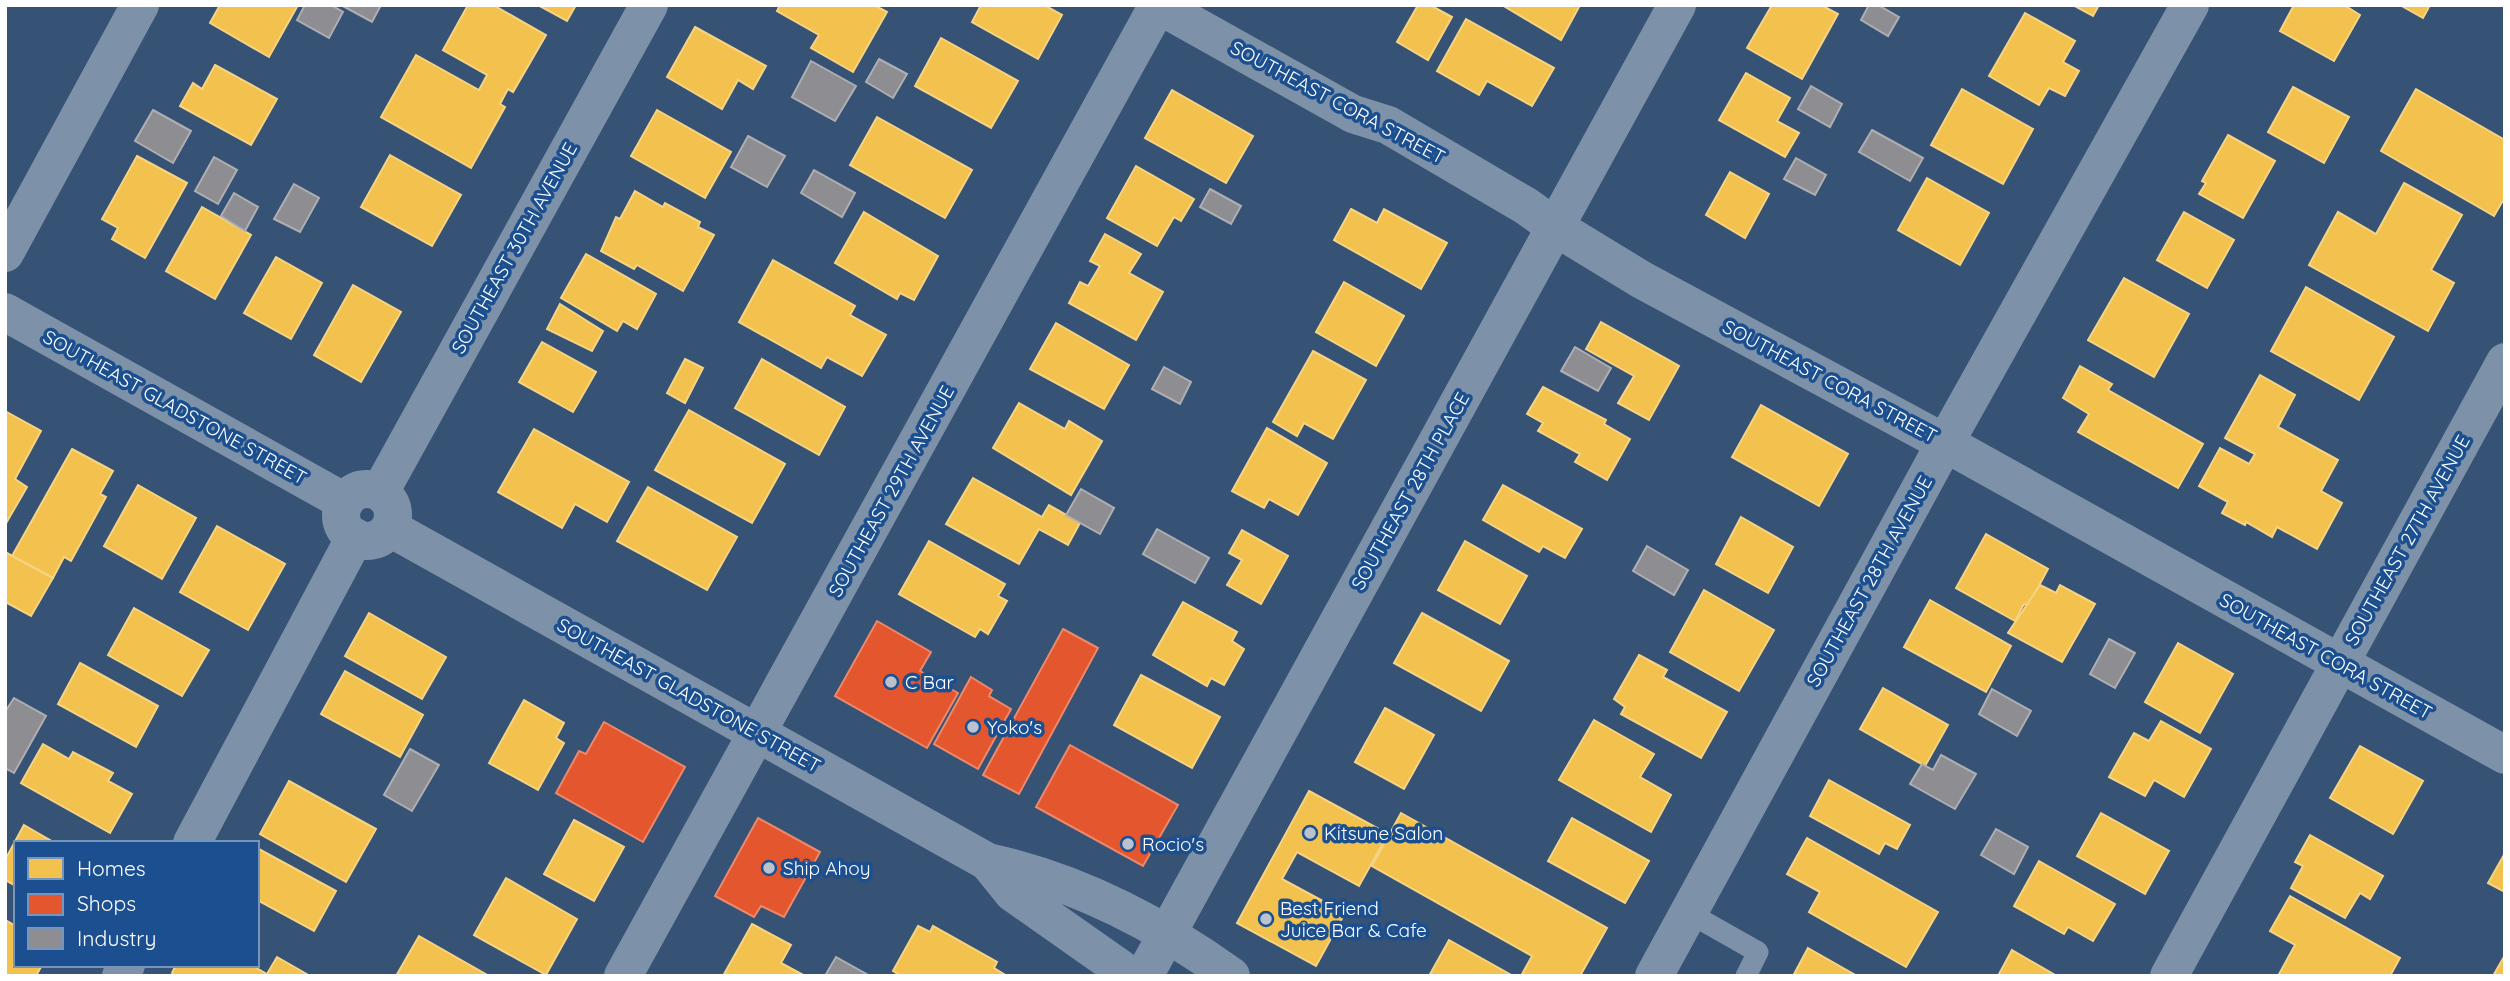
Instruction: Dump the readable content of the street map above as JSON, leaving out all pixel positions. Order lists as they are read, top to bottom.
{
  "streets": {
    "street": [
      "SOUTHEAST CORA STREET",
      "SOUTHEAST 30TH AVENUE",
      "SOUTHEAST GLADSTONE STREET",
      "SOUTHEAST 29TH AVENUE",
      "SOUTHEAST 28TH PLACE",
      "SOUTHEAST 27TH AVENUE",
      "SOUTHEAST 28TH AVENUE"
    ]
  },
  "crossings": [
    ["SOUTHEAST CORA STREET", "SOUTHEAST 29TH AVENUE"],
    ["SOUTHEAST CORA STREET", "SOUTHEAST 28TH PLACE"],
    ["SOUTHEAST CORA STREET", "SOUTHEAST 27TH AVENUE"],
    ["SOUTHEAST CORA STREET", "SOUTHEAST 28TH AVENUE"],
    ["SOUTHEAST 30TH AVENUE", "SOUTHEAST GLADSTONE STREET"],
    ["SOUTHEAST GLADSTONE STREET", "SOUTHEAST 29TH AVENUE"],
    ["SOUTHEAST GLADSTONE STREET", "SOUTHEAST 28TH PLACE"]
  ],
  "places": [
    "C Bar",
    "Yoko's",
    "Kitsune Salon",
    "Rocio's",
    "Ship Ahoy",
    "Best Friend Juice Bar & Cafe"
  ],
  "legend": ["Homes", "Shops", "Industry"]
}
